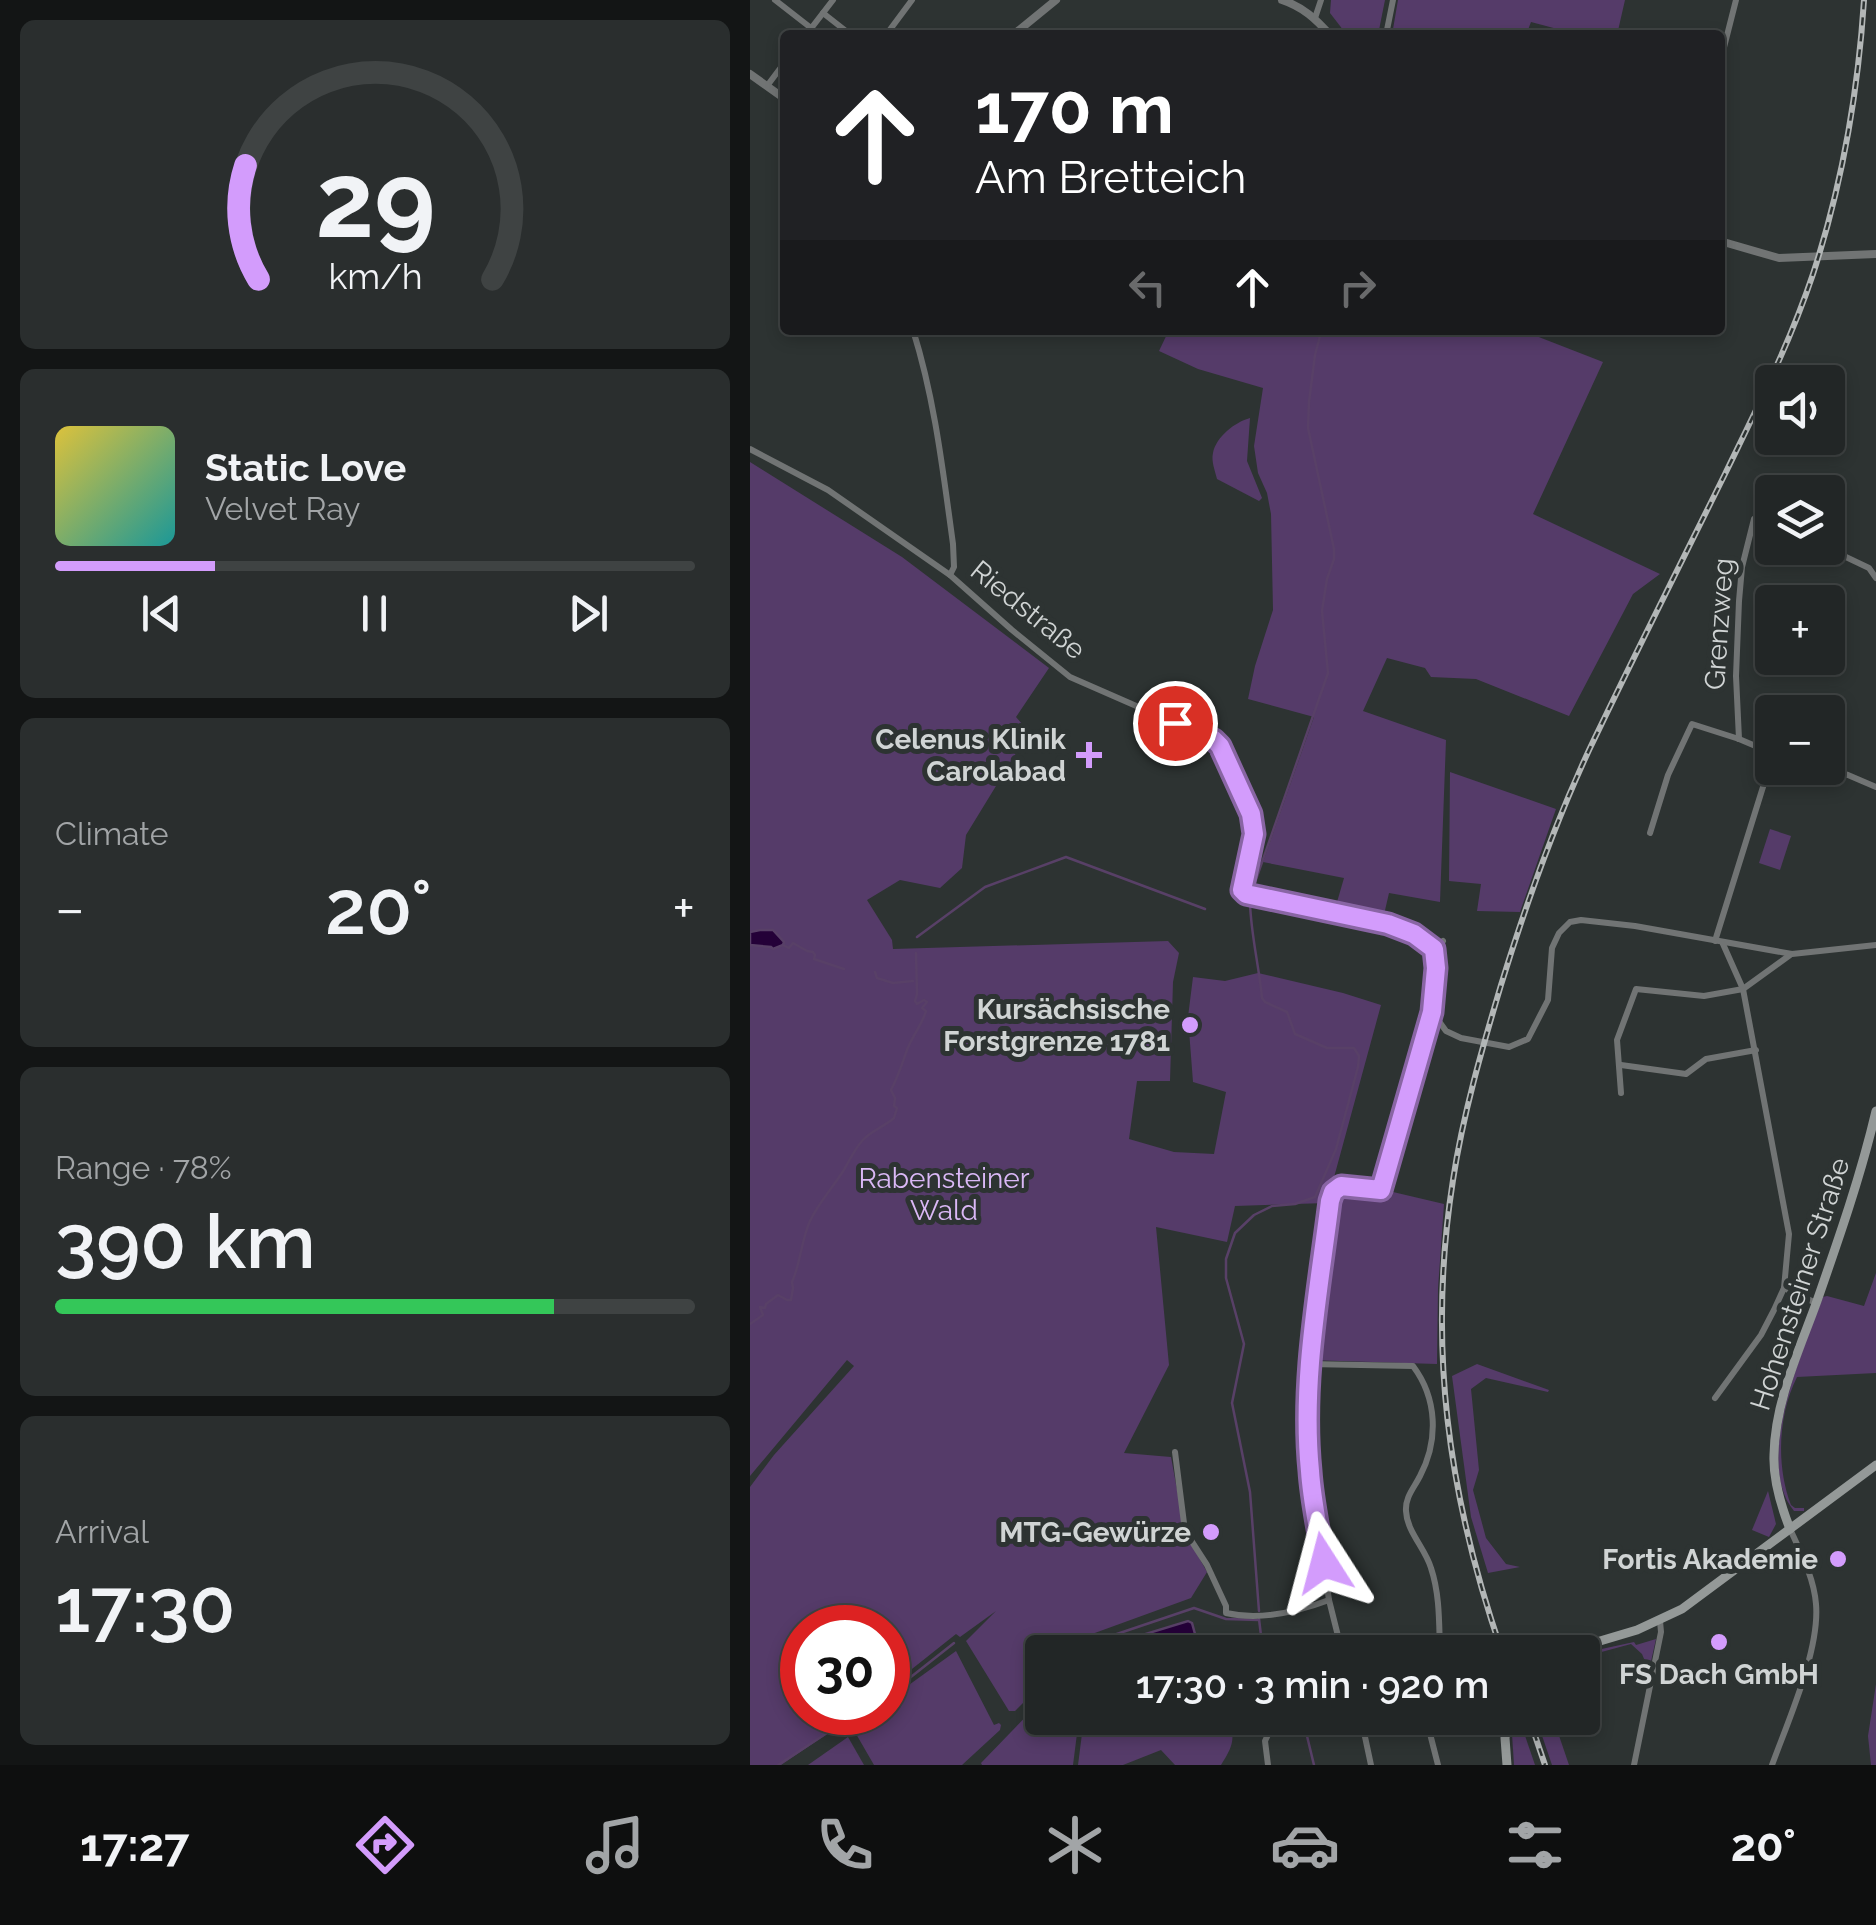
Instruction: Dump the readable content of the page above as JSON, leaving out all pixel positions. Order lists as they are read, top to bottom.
{
  "streets": {
    "main road": ["Hohensteiner Straße"],
    "street": ["Riedstraße", "Grenzweg"]
  },
  "parks": ["Rabensteiner Wald"],
  "places": {
    "health": ["Celenus Klinik Carolabad"],
    "other": [
      "Kursächsische Forstgrenze 1781",
      "MTG-Gewürze",
      "Fortis Akademie",
      "FS Dach GmbH"
    ]
  },
  "page": {
    "turn": ["170 m", "Am Bretteich"],
    "map_buttons": ["+", "−"],
    "song": ["Static Love", "Velvet Ray"],
    "tile": [
      "Climate",
      ["Range · 78%", "390 km"],
      ["Arrival", "17:30"]
    ],
    "heat": ["−", "20°", "+"],
    "limit": "30",
    "trip": "17:30 · 3 min · 920 m",
    "tabs": ["17:27", "20°"],
    "gauge": ["29", "km/h"]
  }
}
